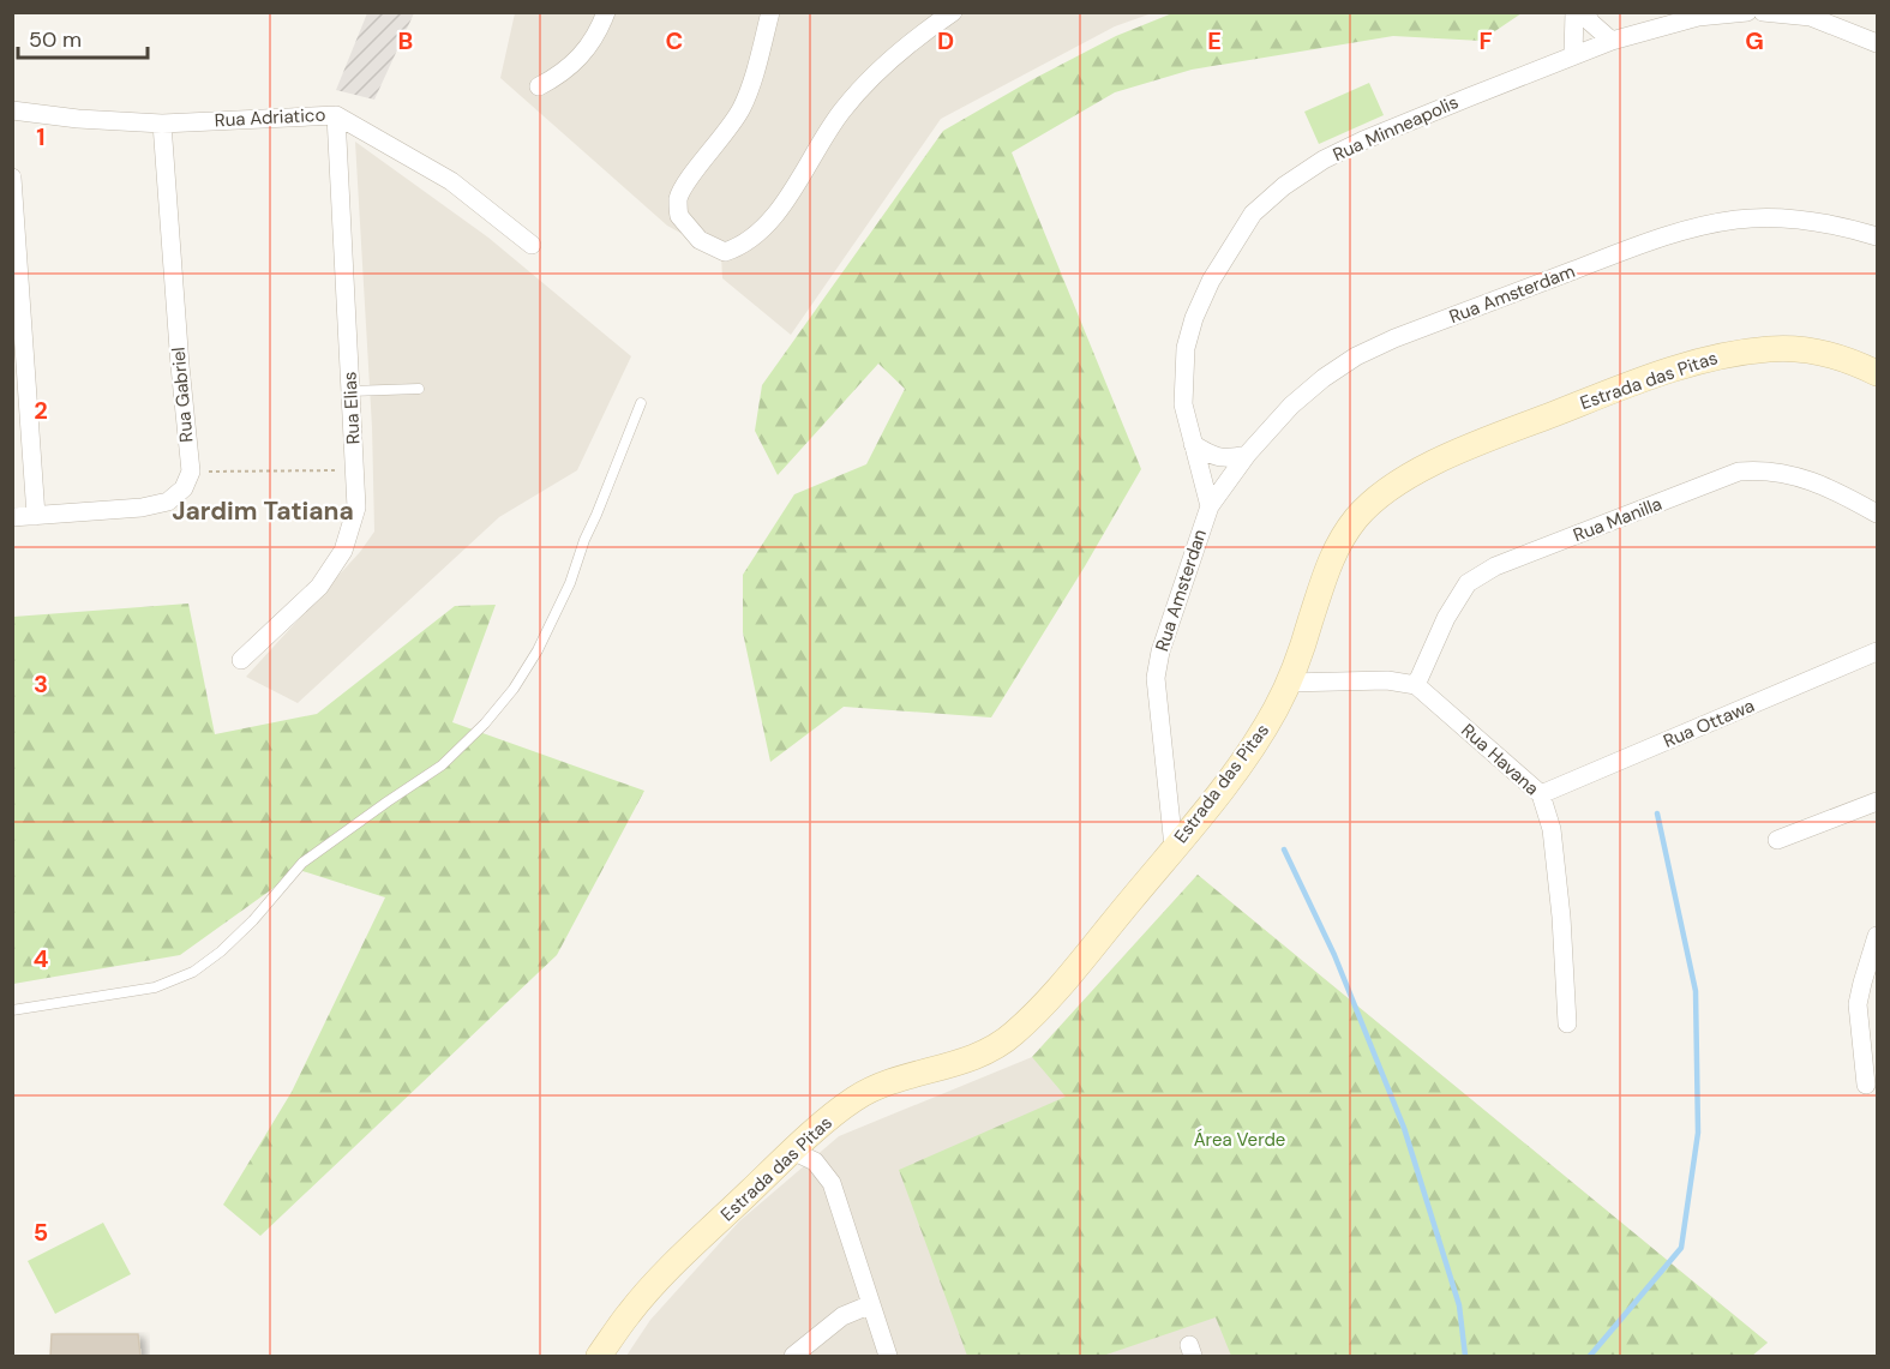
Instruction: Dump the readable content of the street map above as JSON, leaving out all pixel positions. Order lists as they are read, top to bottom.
{
  "streets": {
    "main road": ["Estrada das Pitas"],
    "street": [
      "Rua Adriatico",
      "Rua Minneapolis",
      "Rua Amsterdam",
      "Rua Gabriel",
      "Rua Elias",
      "Rua Manilla",
      "Rua Amsterdan",
      "Rua Ottawa",
      "Rua Havana"
    ]
  },
  "crossings": [
    ["Rua Adriatico", "Rua Gabriel"],
    ["Rua Adriatico", "Rua Elias"],
    ["Rua Minneapolis", "Rua Amsterdam"],
    ["Rua Minneapolis", "Rua Amsterdan"],
    ["Rua Amsterdam", "Rua Amsterdan"],
    ["Estrada das Pitas", "Rua Amsterdan"],
    ["Rua Manilla", "Rua Havana"],
    ["Rua Ottawa", "Rua Havana"]
  ],
  "districts": ["Jardim Tatiana"],
  "parks": ["Área Verde"],
  "scale_bar": "50 m",
  "grid": {
    "columns": [
      "B",
      "C",
      "D",
      "E",
      "F",
      "G"
    ],
    "rows": [
      "1",
      "2",
      "3",
      "4",
      "5"
    ]
  }
}
